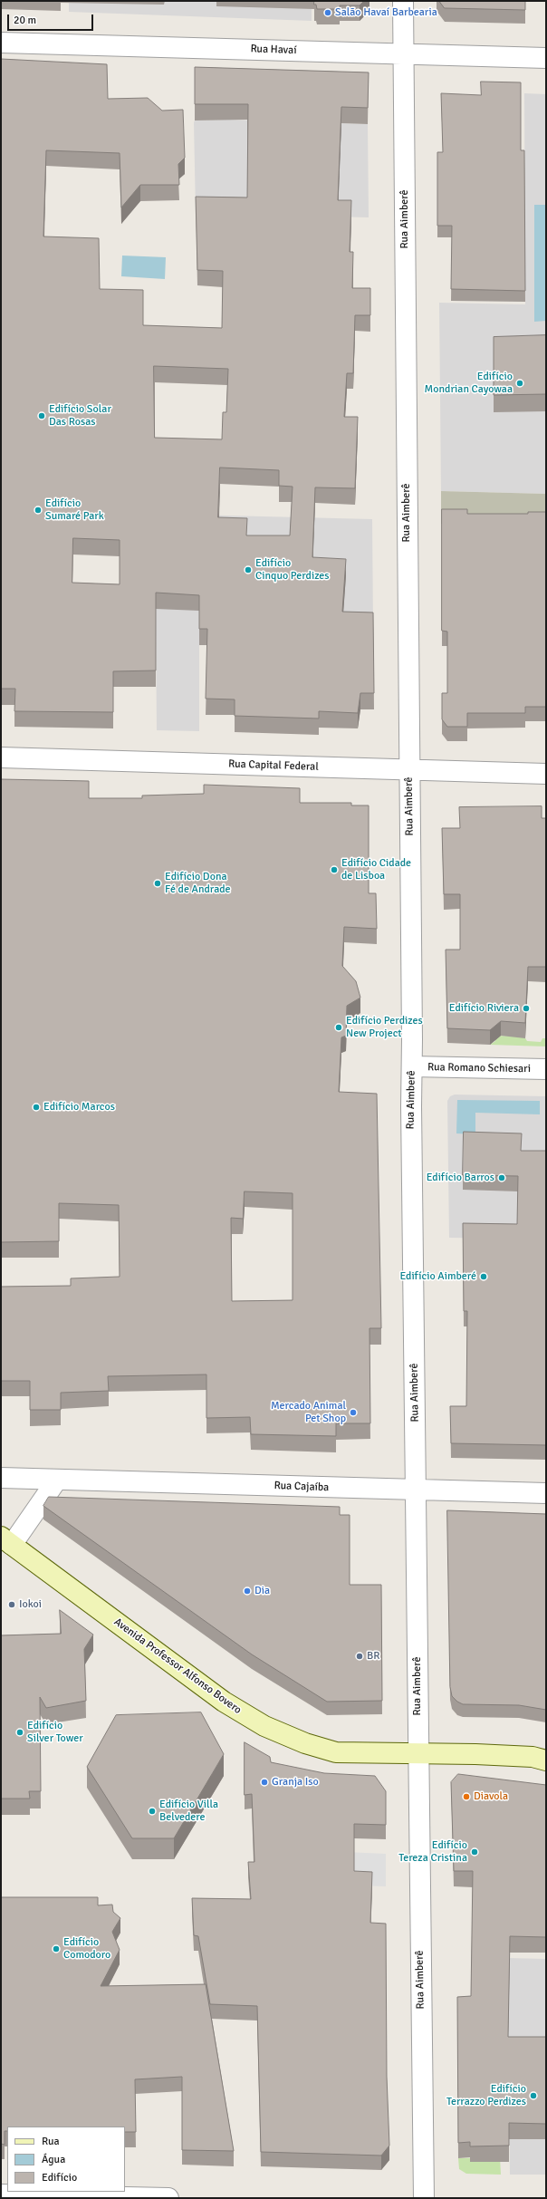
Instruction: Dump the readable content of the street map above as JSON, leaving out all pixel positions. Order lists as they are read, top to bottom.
{
  "streets": {
    "main road": ["Avenida Professor Alfonso Bovero"],
    "street": [
      "Rua Havaí",
      "Rua Aimberê",
      "Rua Capital Federal",
      "Rua Romano Schiesari",
      "Rua Cajaíba"
    ]
  },
  "crossings": [
    ["Rua Havaí", "Rua Aimberê"],
    ["Rua Aimberê", "Rua Capital Federal"],
    ["Rua Aimberê", "Rua Romano Schiesari"],
    ["Rua Aimberê", "Rua Cajaíba"],
    ["Rua Aimberê", "Avenida Professor Alfonso Bovero"]
  ],
  "places": [
    "Salão Havaí Barbearia",
    "Edifício Mondrian Cayowaa",
    "Edifício Solar Das Rosas",
    "Edifício Sumaré Park",
    "Edifício Cinquo Perdizes",
    "Edifício Cidade de Lisboa",
    "Edifício Dona Fé de Andrade",
    "Edifício Riviera",
    "Edifício Perdizes New Project",
    "Edifício Marcos",
    "Edifício Barros",
    "Edifício Aimberé",
    "Mercado Animal Pet Shop",
    "Dia",
    "Iokoi",
    "BR",
    "Edifício Silver Tower",
    "Granja Iso",
    "Diavola",
    "Edifício Villa Belvedere",
    "Edifício Tereza Cristina",
    "Edifício Comodoro",
    "Edifício Terrazzo Perdizes"
  ],
  "legend": ["Rua", "Água", "Edifício"],
  "scale_bar": "20 m"
}
